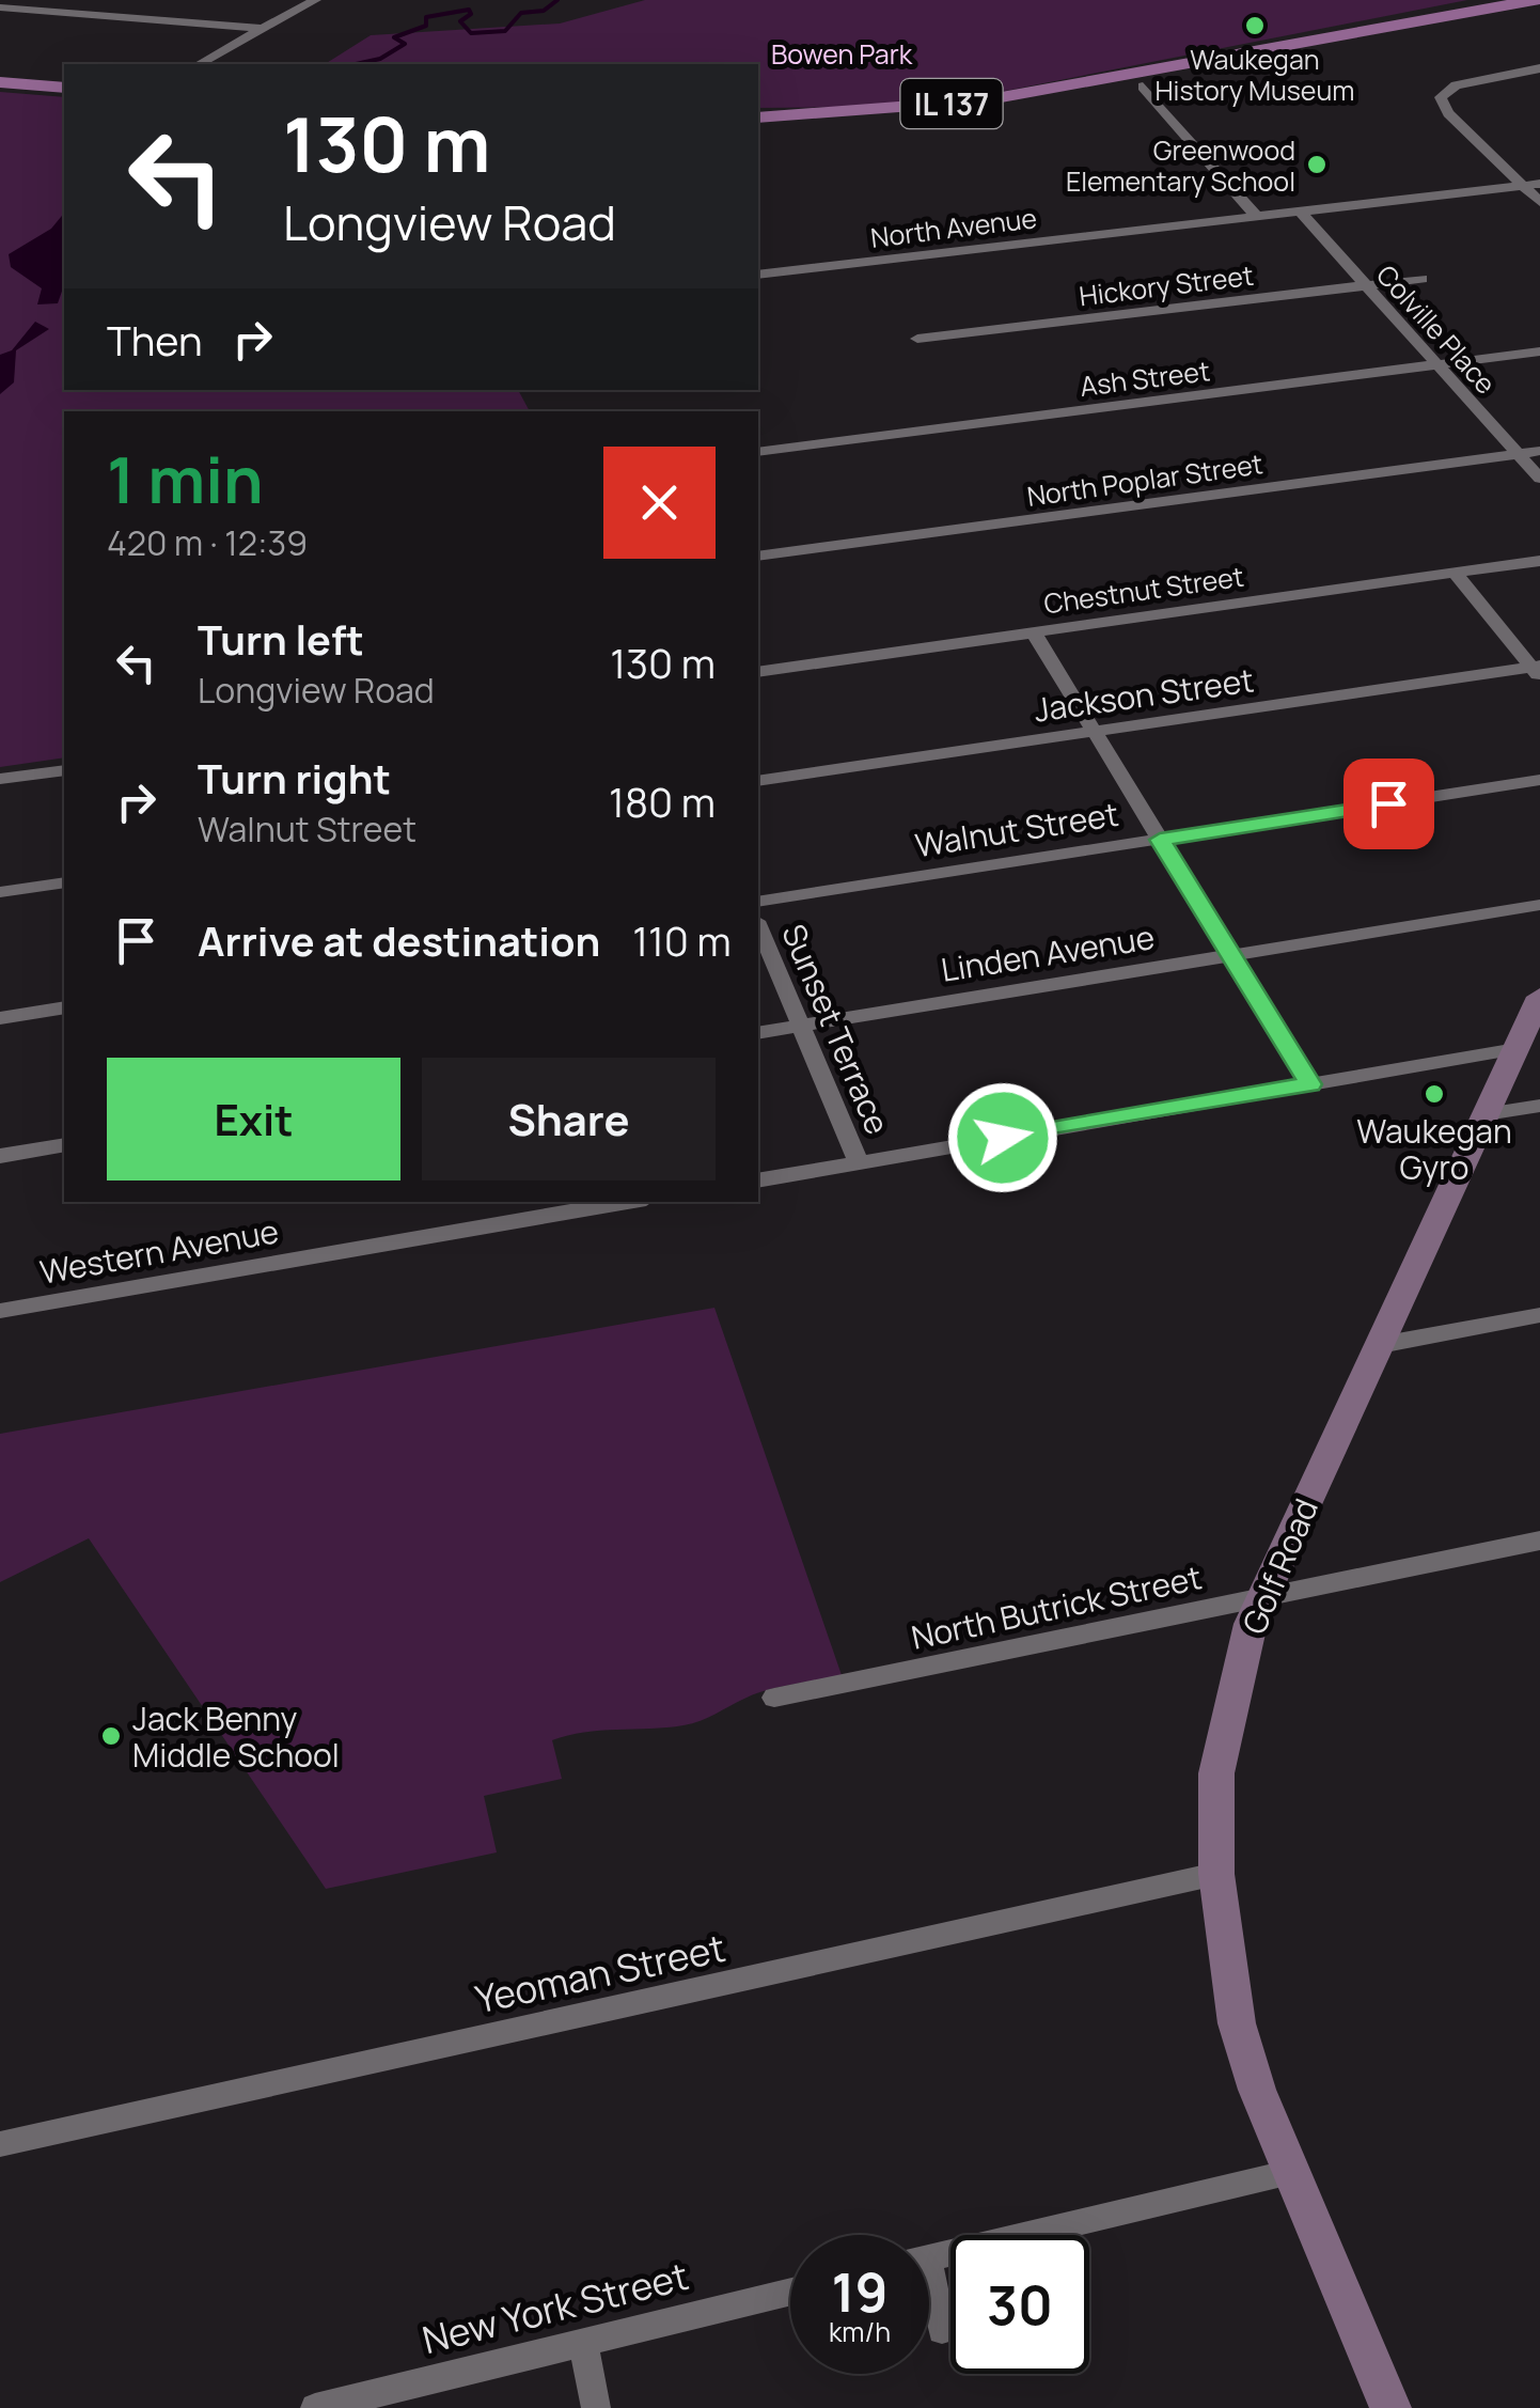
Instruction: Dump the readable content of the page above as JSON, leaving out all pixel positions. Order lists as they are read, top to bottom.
{
  "streets": {
    "main road": ["IL 137"],
    "street": [
      "North Avenue",
      "Hickory Street",
      "Colville Place",
      "Ash Street",
      "North Poplar Street",
      "Chestnut Street",
      "Jackson Street",
      "Walnut Street",
      "Linden Avenue",
      "Sunset Terrace",
      "Western Avenue",
      "Golf Road",
      "North Butrick Street",
      "Yeoman Street",
      "New York Street"
    ]
  },
  "crossings": [
    ["North Avenue", "Colville Place"],
    ["Hickory Street", "Colville Place"],
    ["Colville Place", "Ash Street"],
    ["Colville Place", "North Poplar Street"],
    ["Linden Avenue", "Sunset Terrace"],
    ["Golf Road", "North Butrick Street"],
    ["Golf Road", "Yeoman Street"]
  ],
  "parks": ["Bowen Park"],
  "places": [
    "Waukegan History Museum",
    "Greenwood Elementary School",
    "Waukegan Gyro",
    "Jack Benny Middle School"
  ],
  "page": {
    "turn": ["130 m", "Longview Road"],
    "then": "Then",
    "heading": ["1 min", "420 m · 12:39"],
    "list": [
      {
        "name": "Turn left",
        "note": "Longview Road",
        "value": "130 m"
      },
      {
        "name": "Turn right",
        "note": "Walnut Street",
        "value": "180 m"
      },
      {
        "name": "Arrive at destination",
        "value": "110 m"
      }
    ],
    "buttons": ["Exit", "Share"],
    "speed": "19 km/h",
    "limit": "30"
  }
}
